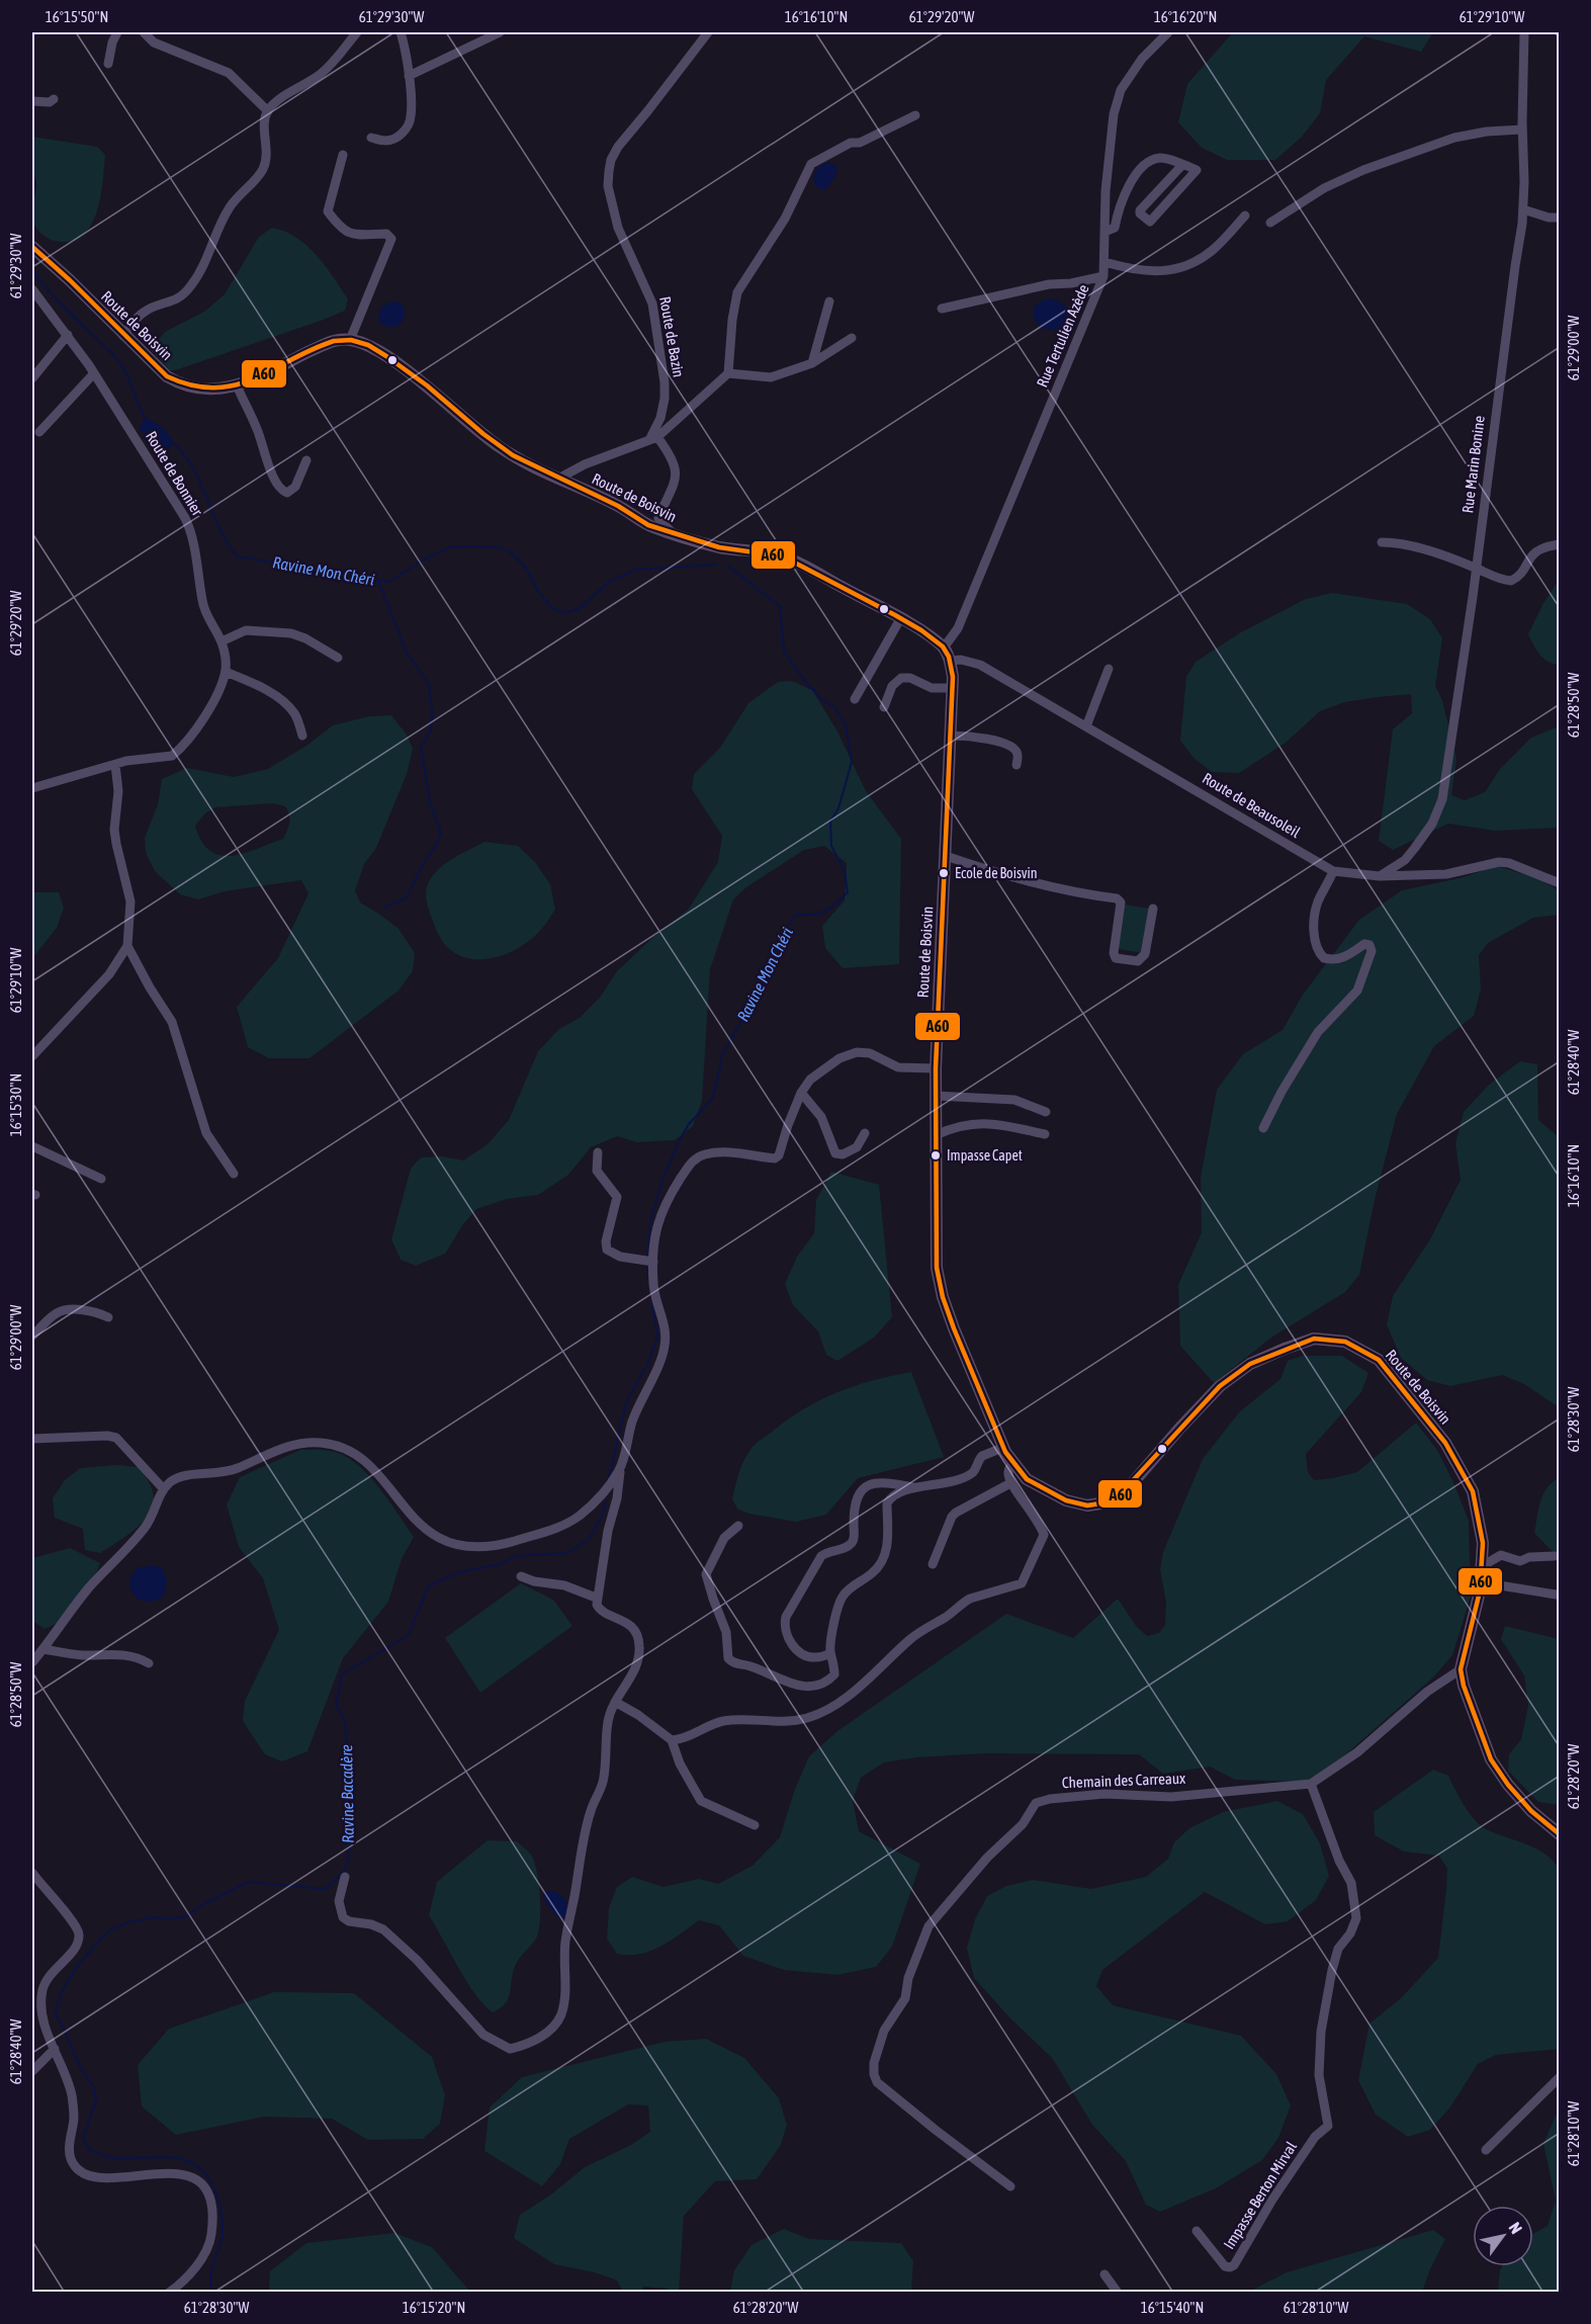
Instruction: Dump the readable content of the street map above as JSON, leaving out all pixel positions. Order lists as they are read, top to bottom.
{
  "streets": {
    "main road": ["Route de Boisvin"],
    "street": [
      "Rue Tertulien Azède",
      "Route de Bazin",
      "Rue Marin Bonine",
      "Route de Bonnier",
      "Route de Beausoleil",
      "Chemain des Carreaux",
      "Impasse Berton Mirval"
    ]
  },
  "crossings": [
    ["Route de Boisvin", "Rue Tertulien Azède"],
    ["Route de Boisvin", "Route de Beausoleil"],
    ["Route de Boisvin", "Chemain des Carreaux"],
    ["Rue Marin Bonine", "Route de Beausoleil"],
    ["Chemain des Carreaux", "Impasse Berton Mirval"]
  ],
  "water": ["Ravine Mon Chéri", "Ravine Bacadère"],
  "places": ["Ecole de Boisvin", "Impasse Capet"],
  "lines": ["transit line A60"],
  "north": "top right",
  "coordinates": [
    "16°15'50\"N",
    "61°29'30\"W",
    "16°16'10\"N",
    "61°29'20\"W",
    "16°16'20\"N",
    "61°29'10\"W",
    "61°29'00\"W",
    "61°28'50\"W",
    "61°28'40\"W",
    "16°15'30\"N",
    "61°28'30\"W",
    "61°28'20\"W",
    "61°28'10\"W",
    "16°15'20\"N",
    "16°15'40\"N"
  ]
}
